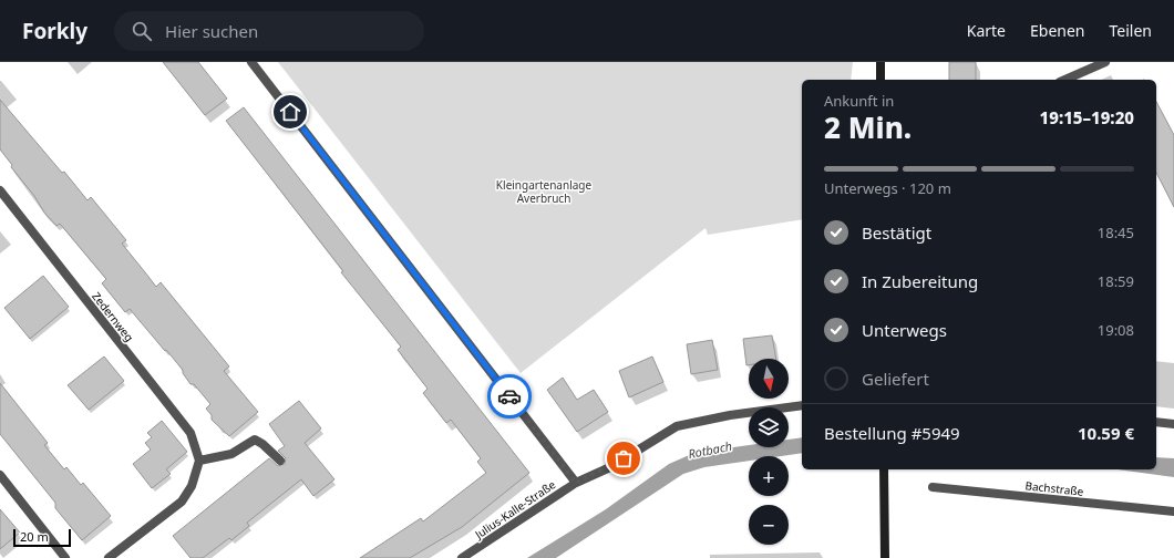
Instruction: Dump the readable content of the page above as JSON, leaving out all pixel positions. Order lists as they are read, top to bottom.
{
  "streets": {
    "street": ["Zedernweg", "Bachstraße", "Julius-Kalle-Straße"]
  },
  "water": ["Rotbach"],
  "parks": ["Kleingartenanlage Averbruch"],
  "scale_bar": "20 m",
  "north": "bottom",
  "page": {
    "header": "Forkly",
    "search": "Hier suchen",
    "nav": ["Karte", "Ebenen", "Teilen"],
    "heading": ["2 Min.", "Ankunft in", "19:15–19:20"],
    "panel": ["Bestellung #5949", "10.59 €"],
    "bar": "Unterwegs · 120 m",
    "list": [
      ["Bestätigt", "18:45"],
      ["In Zubereitung", "18:59"],
      ["Unterwegs", "19:08"],
      "Geliefert"
    ],
    "map_buttons": ["+", "−"],
    "scale": "20 m"
  }
}
